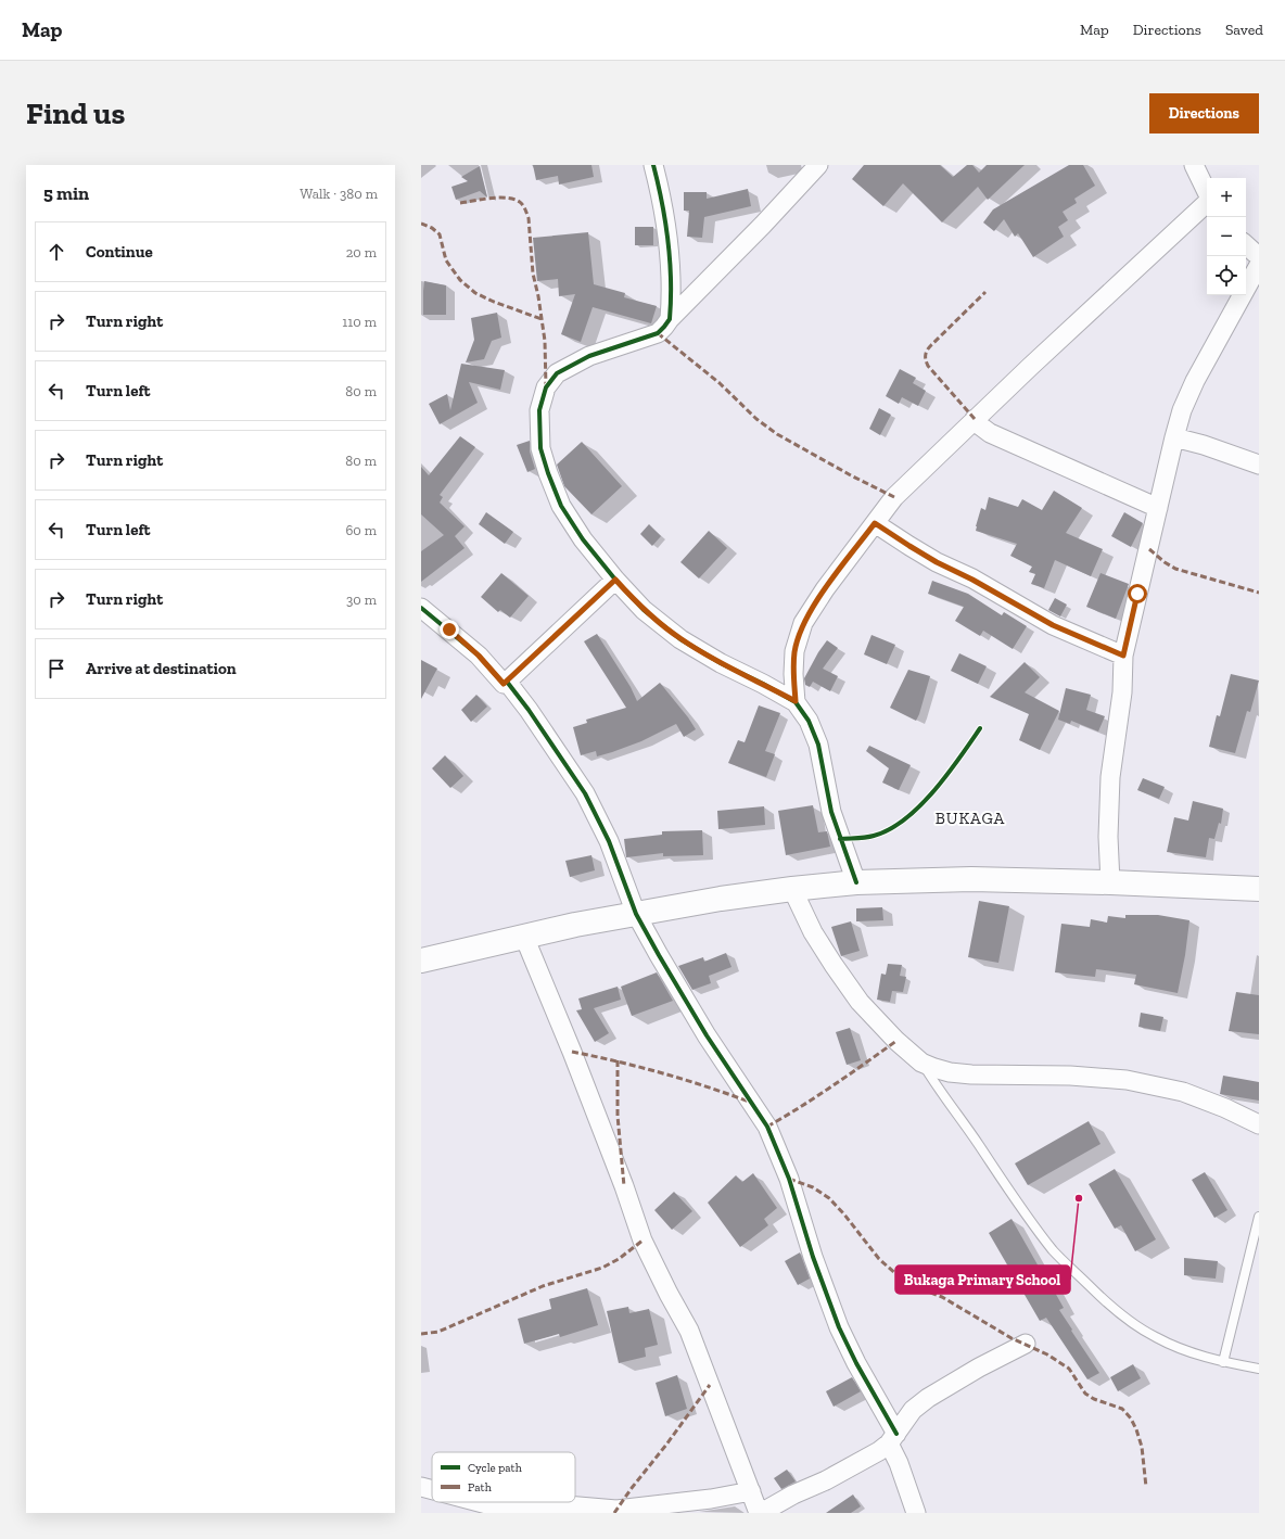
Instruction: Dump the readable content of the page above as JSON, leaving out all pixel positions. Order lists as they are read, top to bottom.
{
  "districts": ["BUKAGA"],
  "places": ["Bukaga Primary School"],
  "legend": ["Cycle path", "Path"],
  "page": {
    "header": "Map",
    "nav": ["Map", "Directions", "Saved"],
    "buttons": "Directions",
    "title": "Find us",
    "heading": ["5 min", "Walk · 380 m"],
    "map_buttons": ["+", "−"],
    "list": [
      ["Continue", "20 m"],
      ["Turn right", "110 m"],
      ["Turn left", "80 m"],
      ["Turn right", "80 m"],
      ["Turn left", "60 m"],
      ["Turn right", "30 m"],
      "Arrive at destination"
    ]
  }
}
